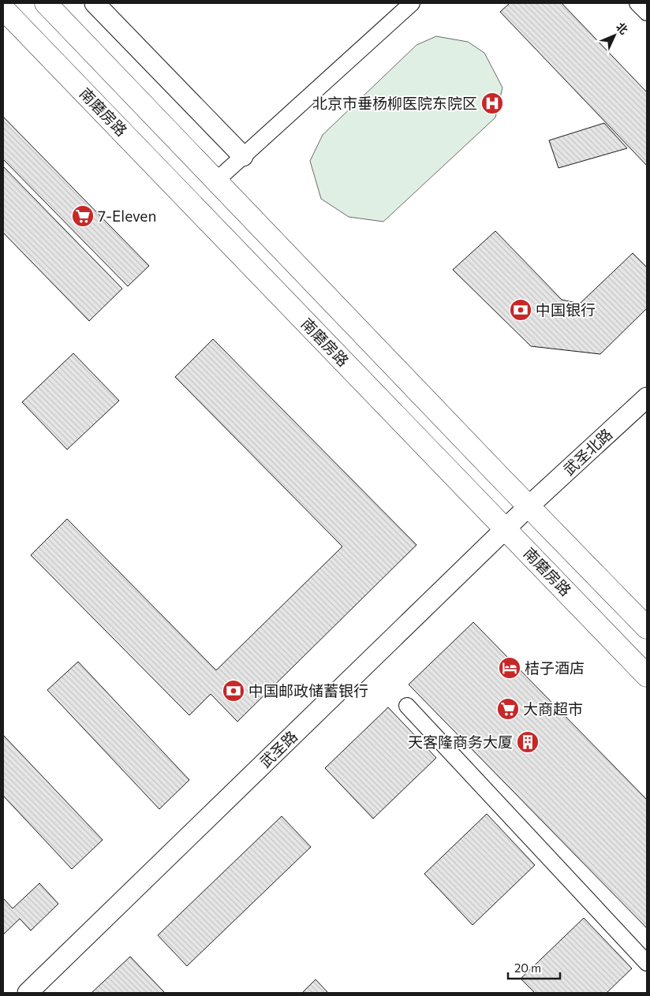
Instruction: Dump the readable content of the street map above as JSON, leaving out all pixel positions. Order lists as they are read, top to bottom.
{
  "streets": {
    "main road": ["南磨房路"],
    "street": ["武圣北路", "武圣路"]
  },
  "crossings": [
    ["南磨房路", "武圣路"],
    ["武圣北路", "武圣路"]
  ],
  "places": {
    "hospital": ["北京市垂杨柳医院东院区"],
    "supermarket": ["7-Eleven", "大商超市"],
    "bank": ["中国银行", "中国邮政储蓄银行"],
    "hotel": ["桔子酒店"],
    "building": ["天客隆商务大厦"]
  },
  "scale_bar": "20 m",
  "north": "top right"
}
